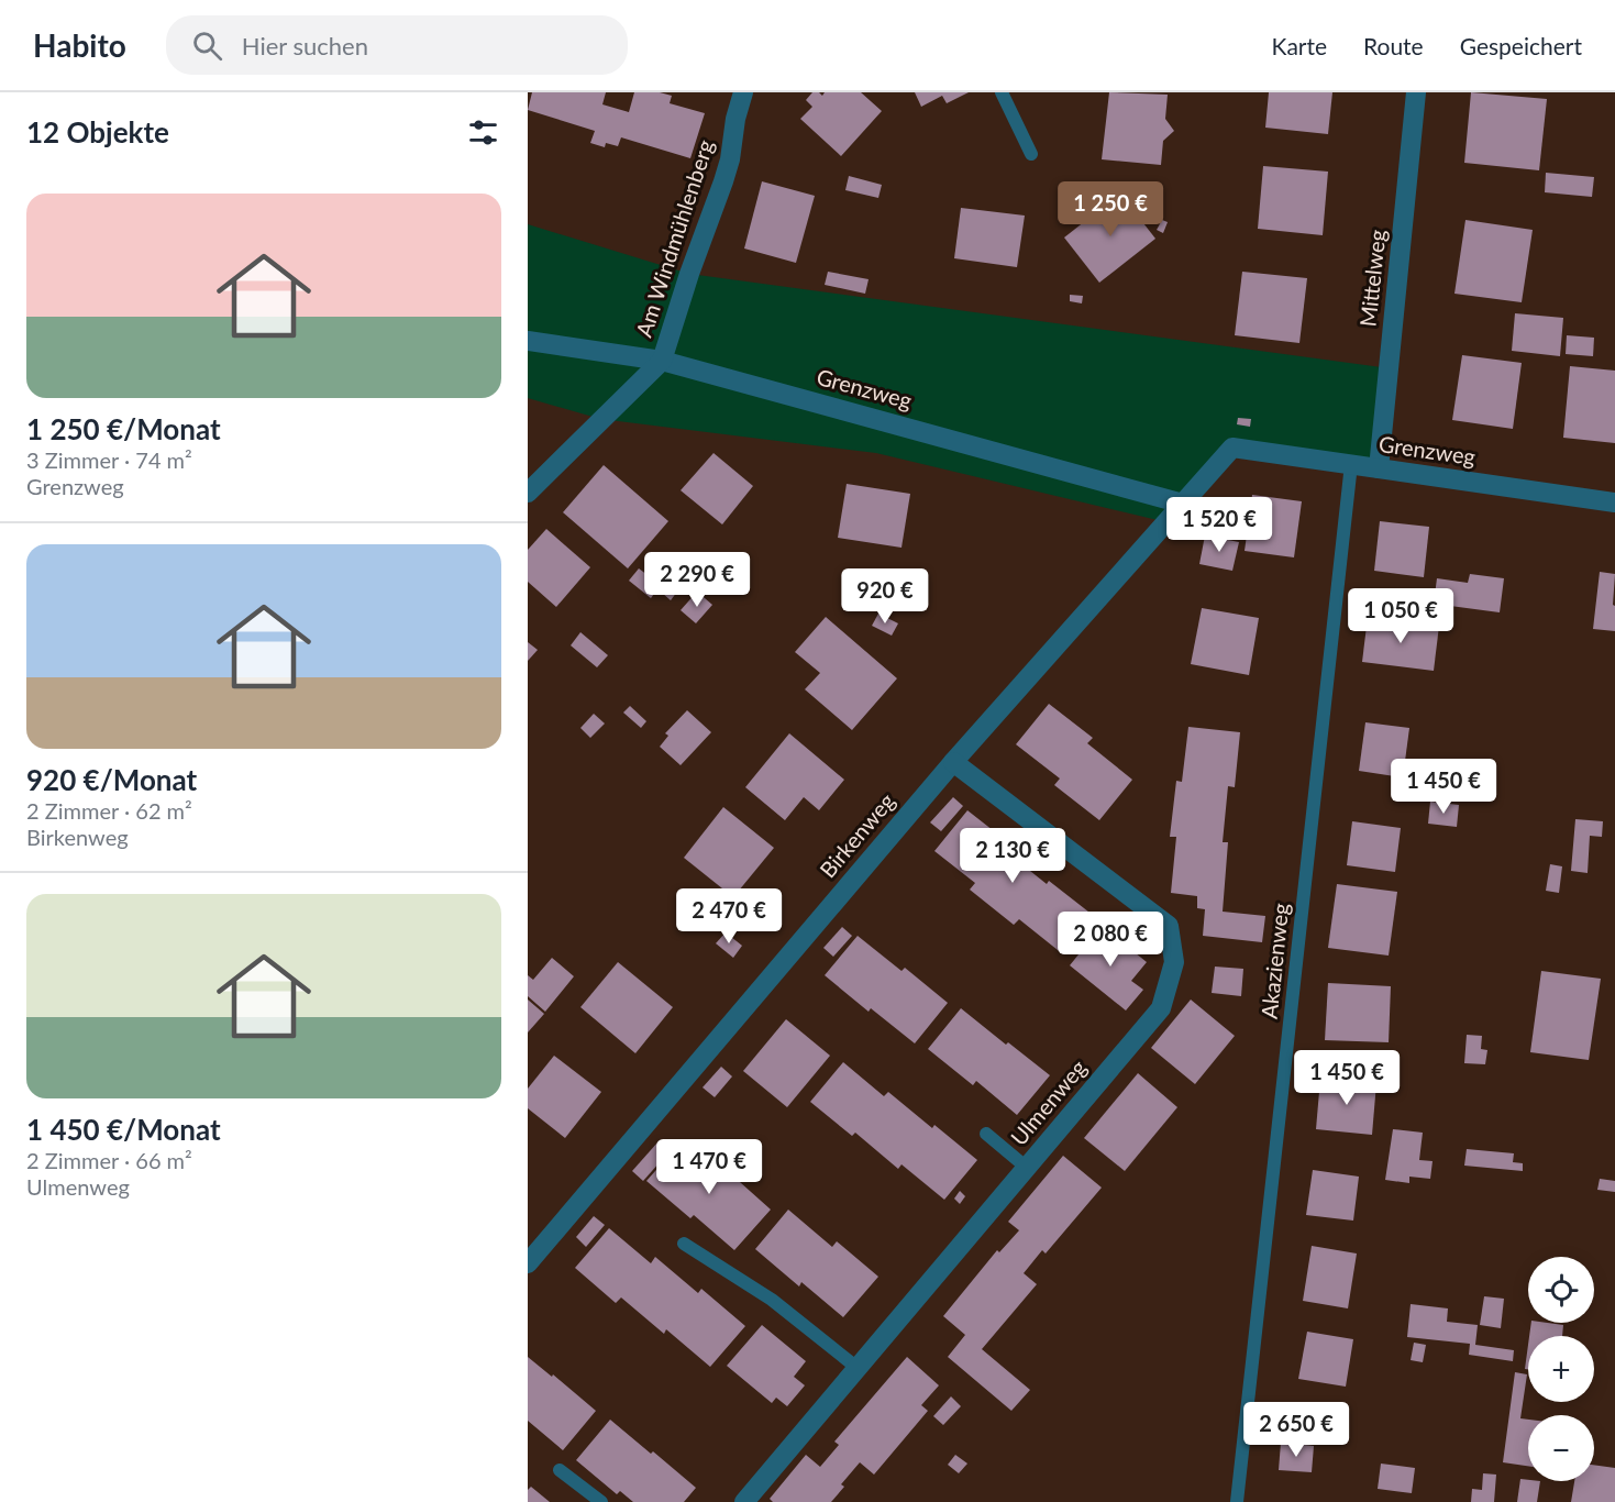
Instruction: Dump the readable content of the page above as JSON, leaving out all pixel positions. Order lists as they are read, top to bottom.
{
  "streets": {
    "street": [
      "Am Windmühlenberg",
      "Mittelweg",
      "Grenzweg",
      "Birkenweg",
      "Ulmenweg"
    ],
    "lane": ["Akazienweg"]
  },
  "crossings": [
    ["Am Windmühlenberg", "Grenzweg"],
    ["Mittelweg", "Grenzweg"],
    ["Grenzweg", "Birkenweg"],
    ["Grenzweg", "Akazienweg"],
    ["Birkenweg", "Ulmenweg"]
  ],
  "page": {
    "header": "Habito",
    "search": "Hier suchen",
    "nav": ["Karte", "Route", "Gespeichert"],
    "heading": "12 Objekte",
    "list": [
      {
        "name": "1 250 €/Monat",
        "note": "3 Zimmer · 74 m² · Grenzweg"
      },
      {
        "name": "920 €/Monat",
        "note": "2 Zimmer · 62 m² · Birkenweg"
      },
      {
        "name": "1 450 €/Monat",
        "note": "2 Zimmer · 66 m² · Ulmenweg"
      }
    ],
    "price": [
      "1 250 €",
      "1 520 €",
      "2 290 €",
      "920 €",
      "1 050 €",
      "1 450 €",
      "2 130 €",
      "2 470 €",
      "2 080 €",
      "1 450 €",
      "1 470 €",
      "2 650 €"
    ],
    "map_buttons": ["+", "−"]
  }
}
